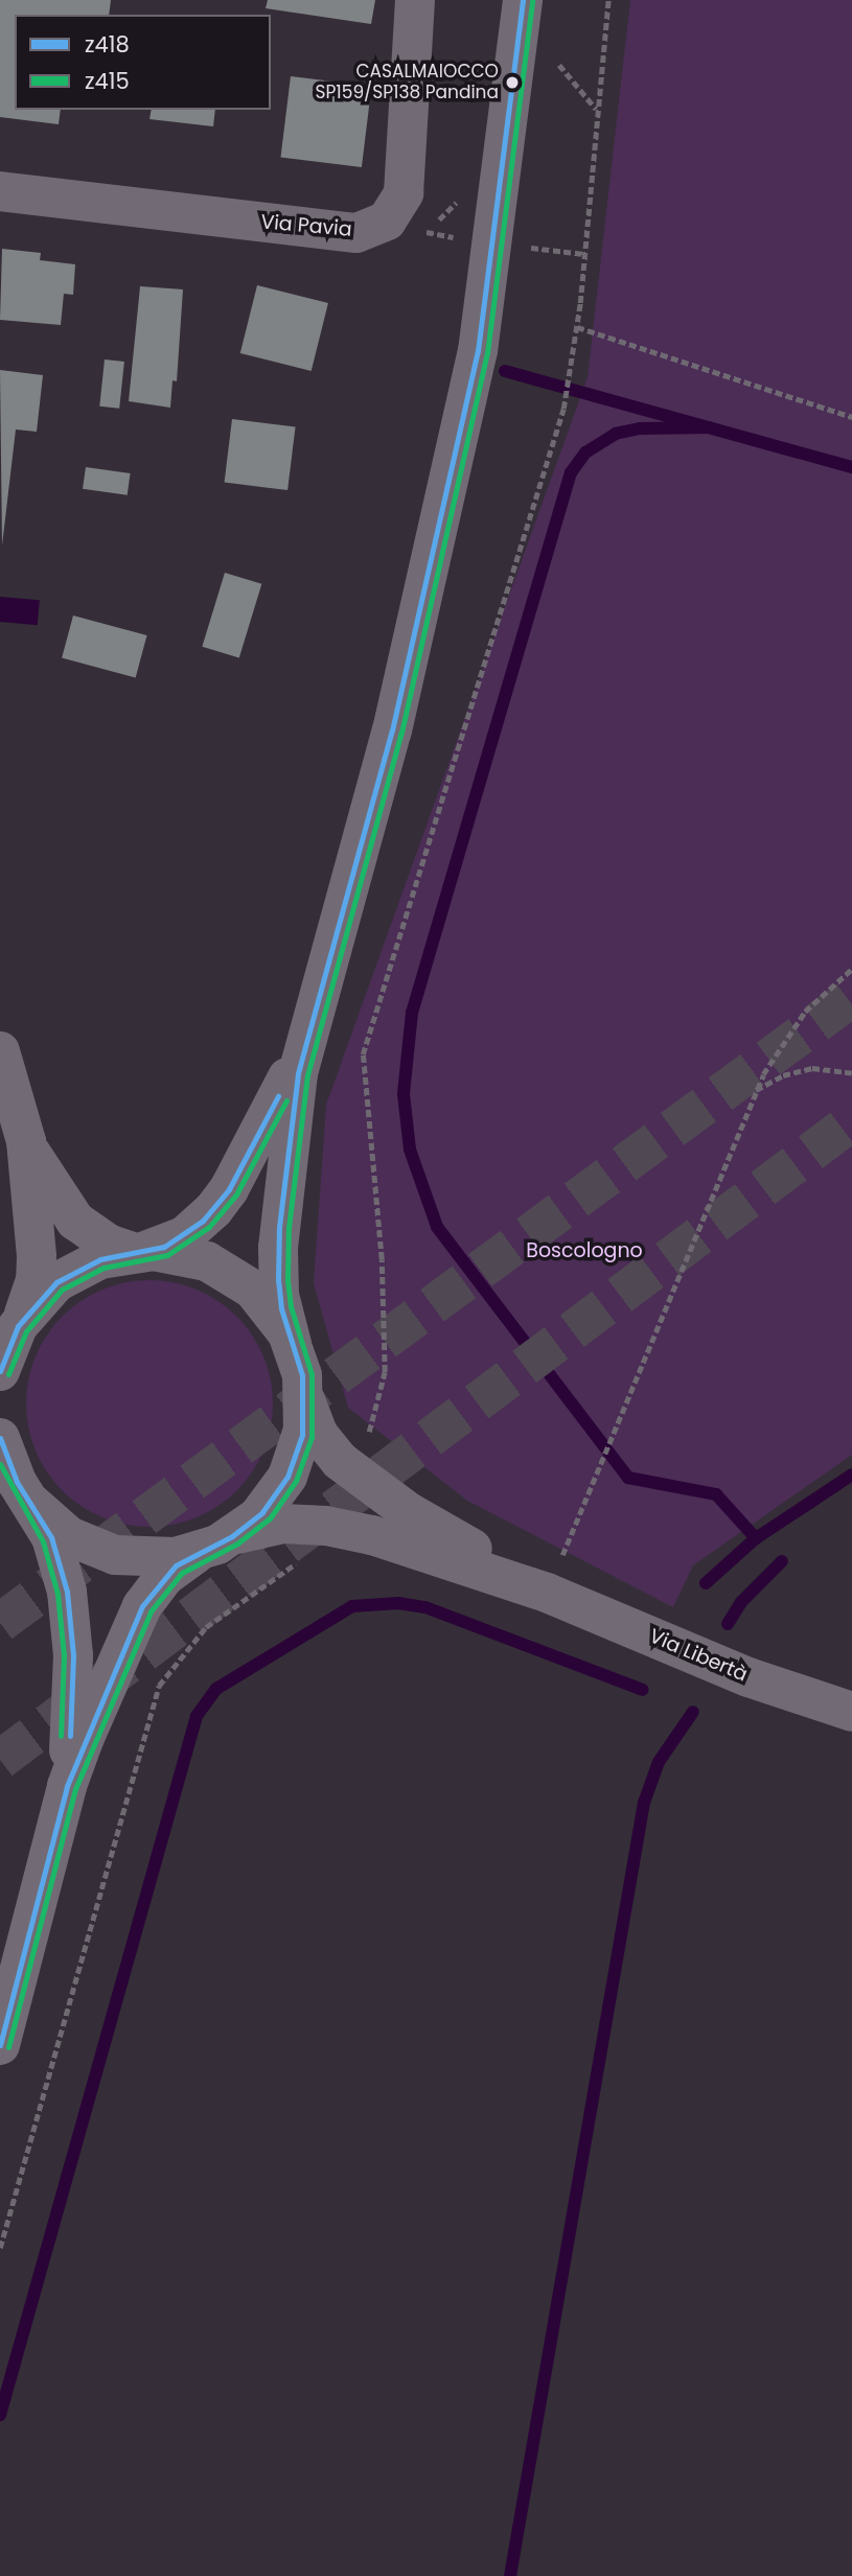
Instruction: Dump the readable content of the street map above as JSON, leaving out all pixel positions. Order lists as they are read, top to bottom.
{
  "streets": {
    "street": ["Via Pavia", "Via Libertà"]
  },
  "parks": ["Boscologno"],
  "places": ["CASALMAIOCCO SP159/SP138 Pandina"],
  "lines": ["transit line z418", "transit line z415"],
  "legend": ["z418", "z415"]
}
